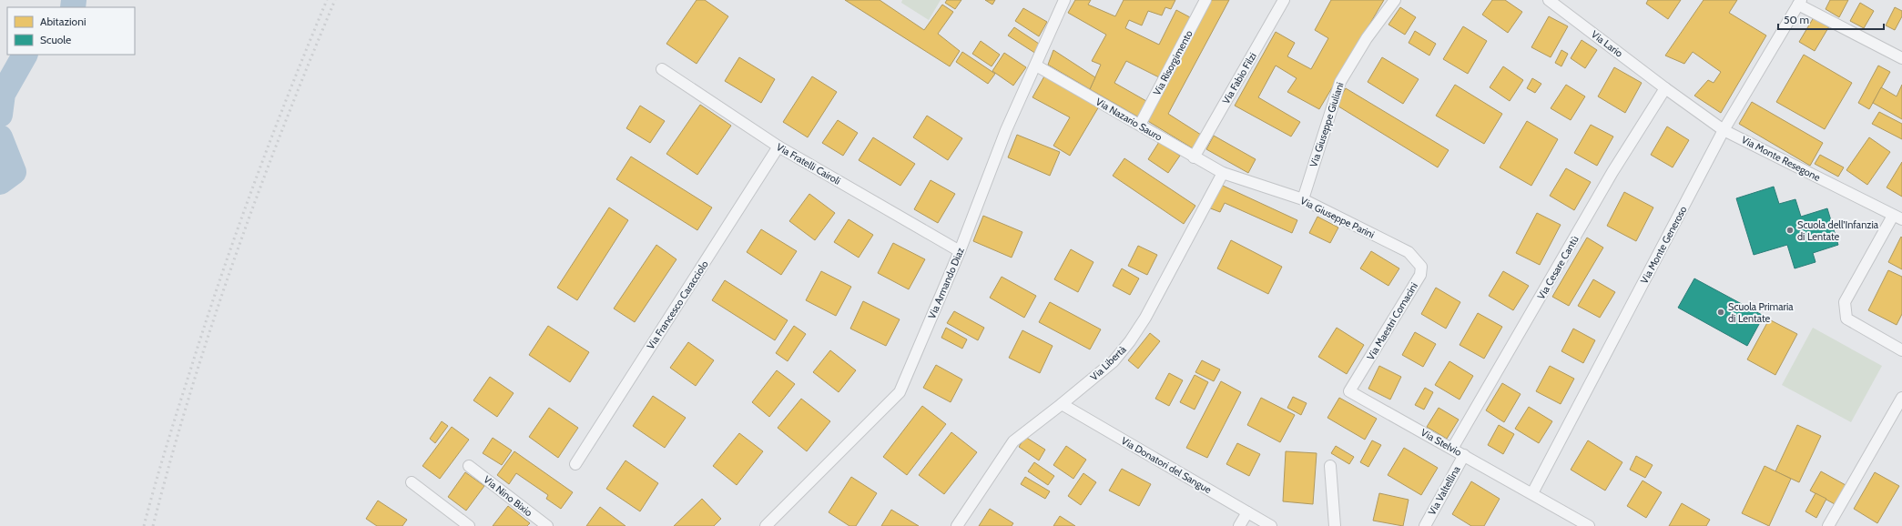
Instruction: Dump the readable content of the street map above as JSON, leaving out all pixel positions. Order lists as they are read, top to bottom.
{
  "streets": {
    "street": [
      "Via Lario",
      "Via Risorgimento",
      "Via Fabio Filzi",
      "Via Nazario Sauro",
      "Via Giuseppe Giuliani",
      "Via Monte Resegone",
      "Via Fratelli Cairoli",
      "Via Giuseppe Parini",
      "Via Monte Generoso",
      "Via Cesare Cantù",
      "Via Armando Diaz",
      "Via Francesco Caracciolo",
      "Via Maestri Comacini",
      "Via Libertà",
      "Via Stelvio",
      "Via Donatori del Sangue",
      "Via Valtellina",
      "Via Nino Bixio"
    ]
  },
  "crossings": [
    ["Via Lario", "Via Monte Resegone"],
    ["Via Lario", "Via Cesare Cantù"],
    ["Via Risorgimento", "Via Nazario Sauro"],
    ["Via Fabio Filzi", "Via Nazario Sauro"],
    ["Via Nazario Sauro", "Via Giuseppe Parini"],
    ["Via Nazario Sauro", "Via Armando Diaz"],
    ["Via Nazario Sauro", "Via Libertà"],
    ["Via Giuseppe Giuliani", "Via Giuseppe Parini"],
    ["Via Monte Resegone", "Via Monte Generoso"],
    ["Via Monte Resegone", "Via Cesare Cantù"],
    ["Via Fratelli Cairoli", "Via Armando Diaz"],
    ["Via Fratelli Cairoli", "Via Francesco Caracciolo"],
    ["Via Giuseppe Parini", "Via Maestri Comacini"],
    ["Via Giuseppe Parini", "Via Libertà"],
    ["Via Monte Generoso", "Via Stelvio"],
    ["Via Cesare Cantù", "Via Stelvio"],
    ["Via Maestri Comacini", "Via Stelvio"],
    ["Via Libertà", "Via Donatori del Sangue"],
    ["Via Stelvio", "Via Valtellina"]
  ],
  "places": ["Scuola dell’Infanzia di Lentate", "Scuola Primaria di Lentate"],
  "legend": ["Abitazioni", "Scuole"],
  "scale_bar": "50 m"
}
